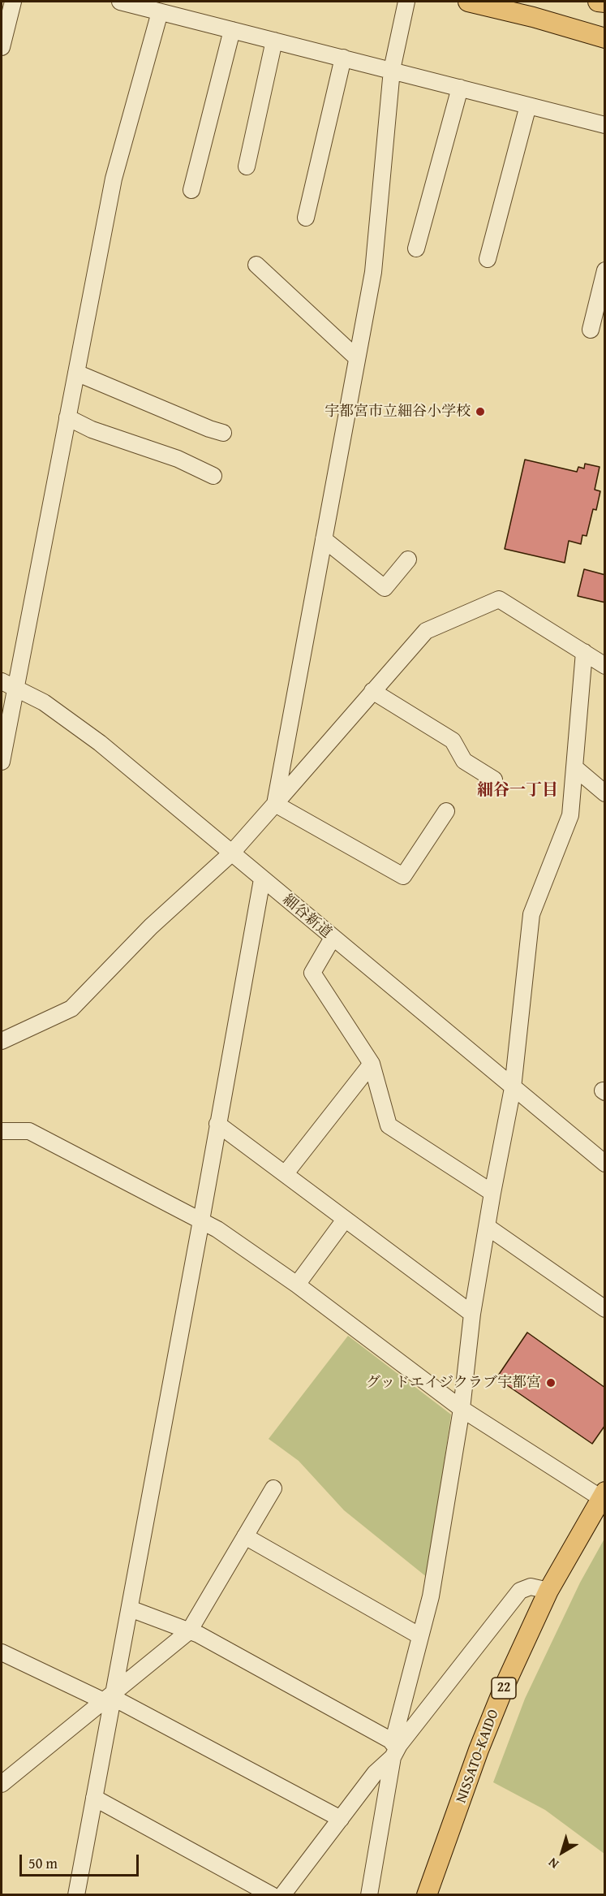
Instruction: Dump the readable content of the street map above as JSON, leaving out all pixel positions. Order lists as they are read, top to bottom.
{
  "streets": {
    "main road": ["22", "NISSATO-KAIDO"],
    "street": ["細谷新道"]
  },
  "districts": ["細谷一丁目"],
  "places": ["宇都宮市立細谷小学校", "グッドエイジクラブ宇都宮"],
  "scale_bar": "50 m",
  "north": "bottom left"
}
